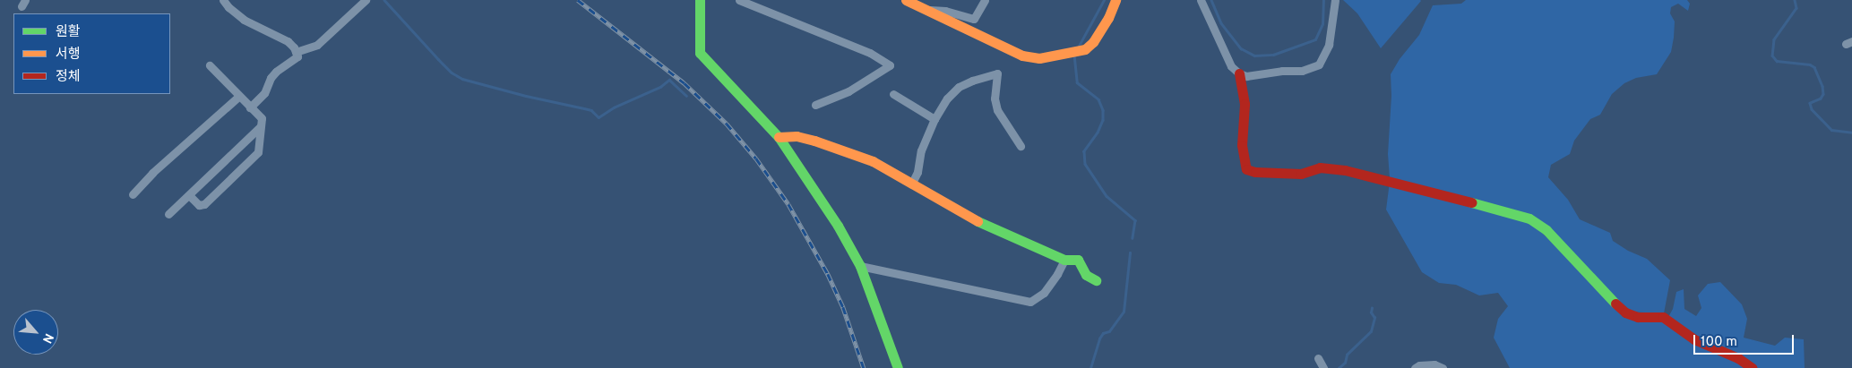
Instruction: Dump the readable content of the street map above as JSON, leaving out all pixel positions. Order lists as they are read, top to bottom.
{
  "legend": ["원활", "서행", "정체"],
  "scale_bar": "100 m",
  "north": "bottom right"
}
